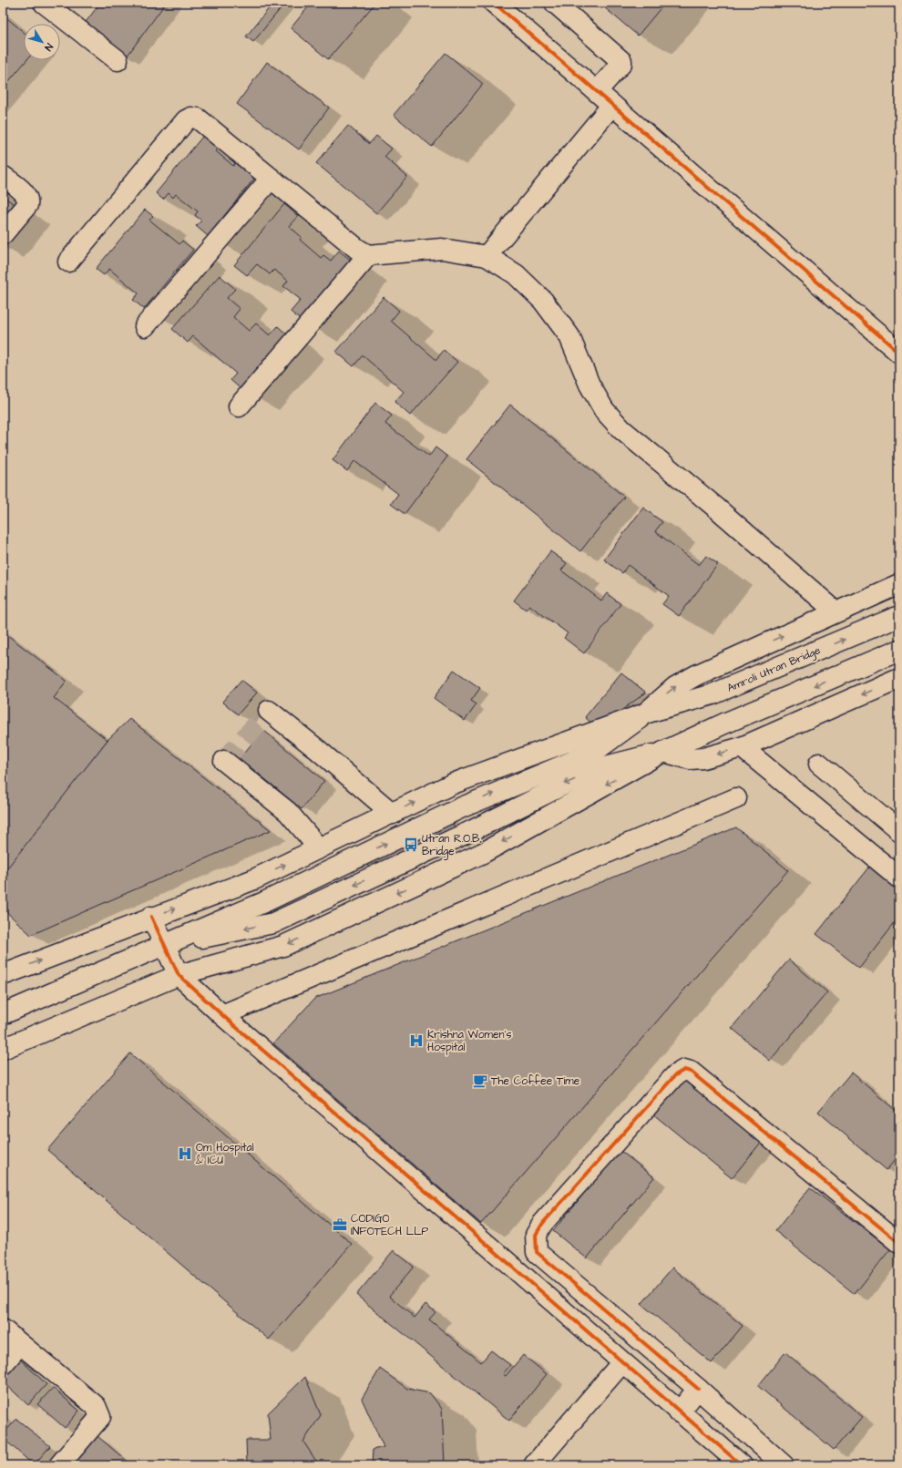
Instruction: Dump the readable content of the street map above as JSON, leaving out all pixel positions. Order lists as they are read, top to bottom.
{
  "streets": {
    "street": ["Amroli Utran Bridge"]
  },
  "places": {
    "bus stop": ["Utran R.O.B. Bridge"],
    "hospital": ["Krishna Women's Hospital", "Om Hospital & ICU"],
    "cafe": ["The Coffee Time"],
    "office": ["CODIGO INFOTECH LLP"]
  },
  "north": "bottom right"
}
